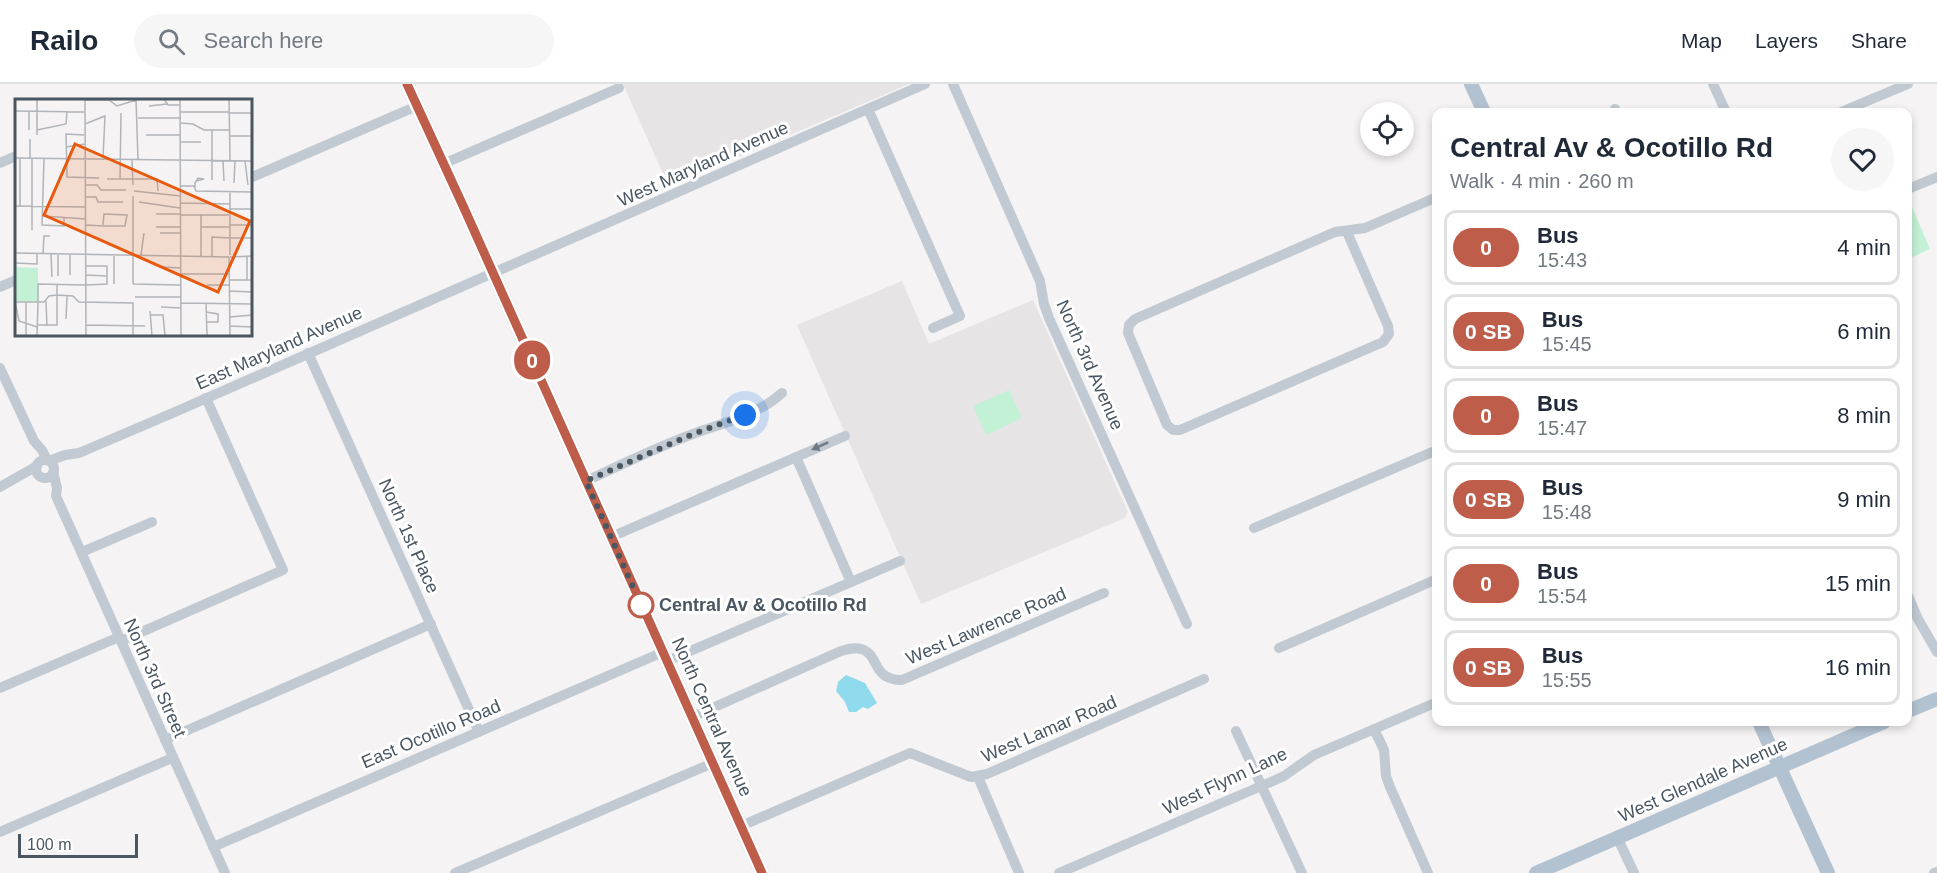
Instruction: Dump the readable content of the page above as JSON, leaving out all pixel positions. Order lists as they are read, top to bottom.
{
  "streets": {
    "main road": ["North Central Avenue", "West Glendale Avenue"],
    "street": [
      "West Maryland Avenue",
      "East Maryland Avenue",
      "North 3rd Avenue",
      "North 1st Place",
      "West Lawrence Road",
      "North 3rd Street",
      "West Lamar Road",
      "East Ocotillo Road",
      "West Flynn Lane"
    ]
  },
  "crossings": [
    ["West Maryland Avenue", "East Maryland Avenue"],
    ["West Maryland Avenue", "North Central Avenue"],
    ["East Maryland Avenue", "North 1st Place"],
    ["East Maryland Avenue", "North 3rd Street"],
    ["East Maryland Avenue", "North Central Avenue"],
    ["North 1st Place", "East Ocotillo Road"],
    ["West Lawrence Road", "North Central Avenue"],
    ["North 3rd Street", "East Ocotillo Road"],
    ["North Central Avenue", "West Lamar Road"],
    ["North Central Avenue", "East Ocotillo Road"]
  ],
  "places": ["Central Av & Ocotillo Rd"],
  "lines": ["bus line 0"],
  "scale_bar": "100 m",
  "page": {
    "header": "Railo",
    "search": "Search here",
    "nav": ["Map", "Layers", "Share"],
    "on_map": "0",
    "heading": ["Central Av & Ocotillo Rd", "Walk · 4 min · 260 m"],
    "list": [
      {
        "mark": "0",
        "name": "Bus",
        "note": "15:43",
        "value": "4 min"
      },
      {
        "mark": "0 SB",
        "name": "Bus",
        "note": "15:45",
        "value": "6 min"
      },
      {
        "mark": "0",
        "name": "Bus",
        "note": "15:47",
        "value": "8 min"
      },
      {
        "mark": "0 SB",
        "name": "Bus",
        "note": "15:48",
        "value": "9 min"
      },
      {
        "mark": "0",
        "name": "Bus",
        "note": "15:54",
        "value": "15 min"
      },
      {
        "mark": "0 SB",
        "name": "Bus",
        "note": "15:55",
        "value": "16 min"
      }
    ],
    "scale": "100 m"
  }
}
